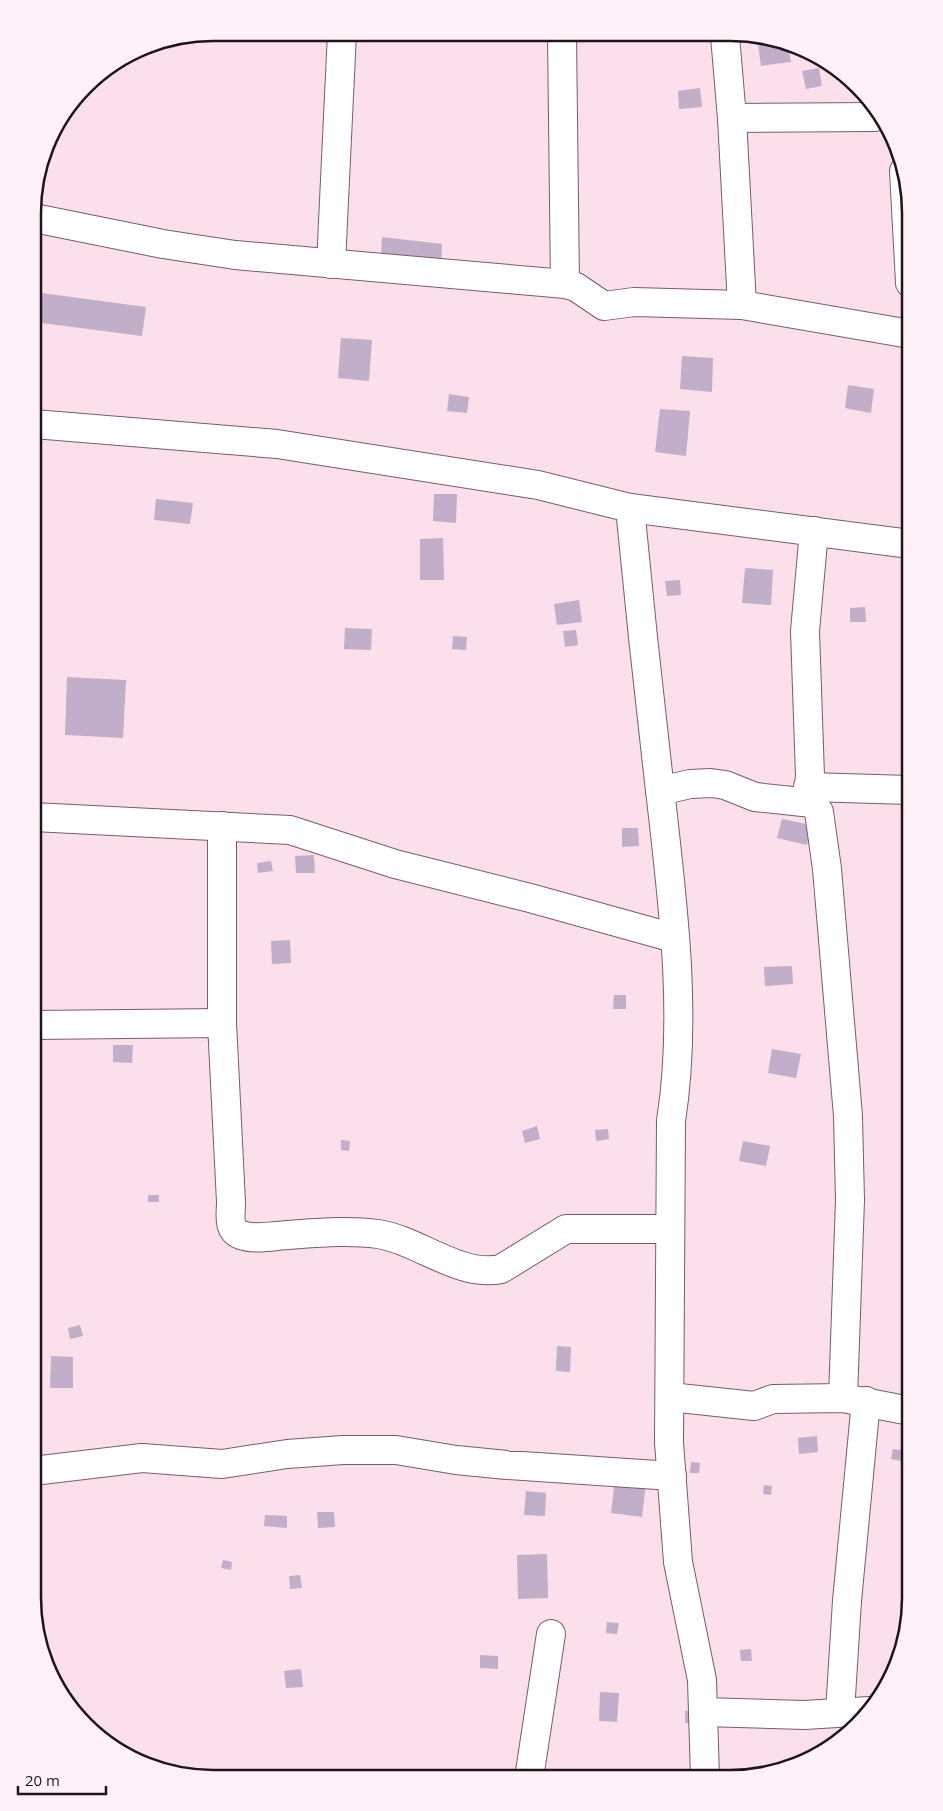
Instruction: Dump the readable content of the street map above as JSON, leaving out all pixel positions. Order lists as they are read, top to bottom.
{
  "scale_bar": "20 m"
}
